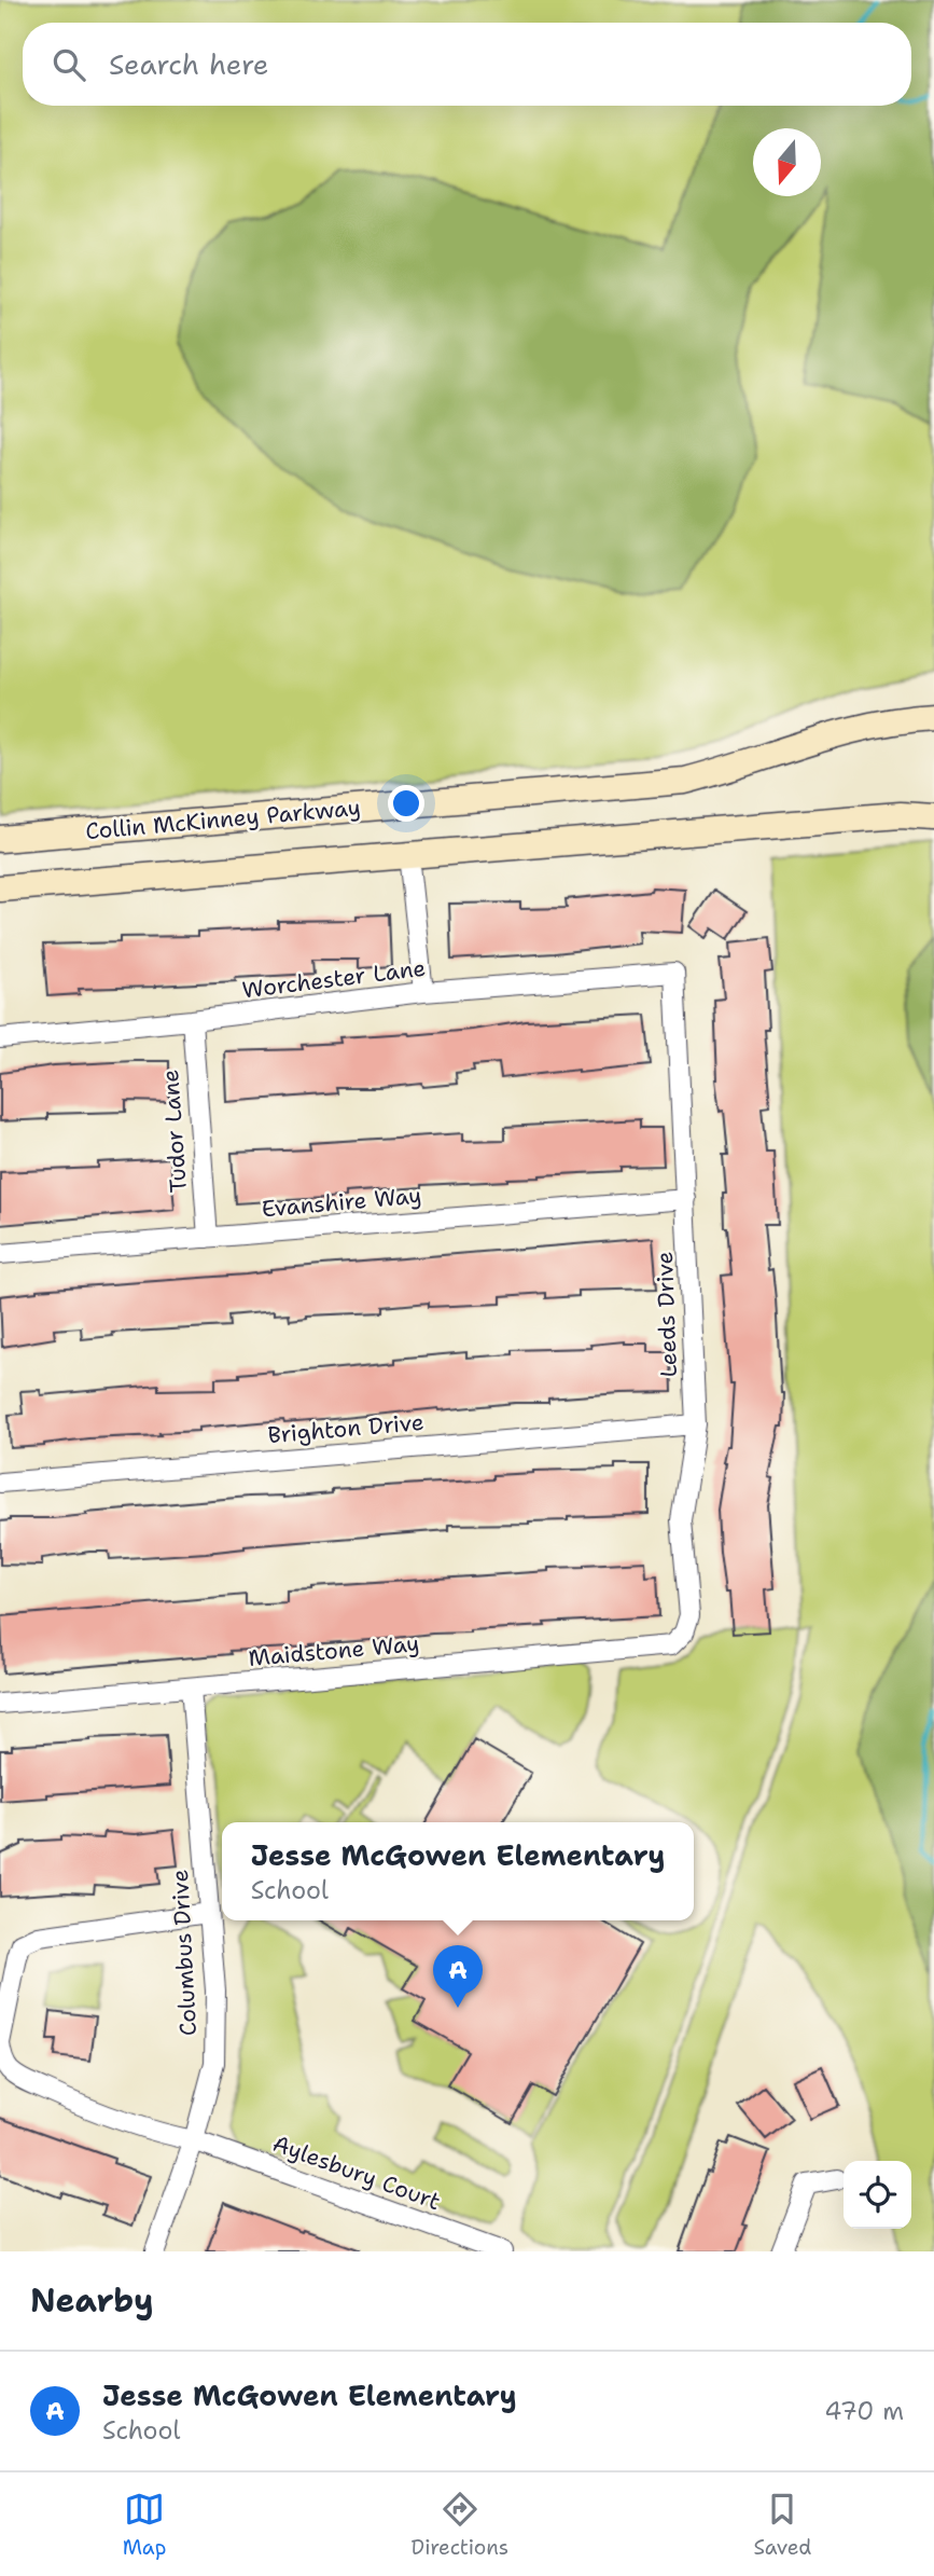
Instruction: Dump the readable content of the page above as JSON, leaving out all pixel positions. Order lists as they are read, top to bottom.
{
  "streets": {
    "street": [
      "Collin McKinney Parkway",
      "Worchester Lane",
      "Tudor Lane",
      "Evanshire Way",
      "Leeds Drive",
      "Brighton Drive",
      "Maidstone Way",
      "Columbus Drive",
      "Aylesbury Court"
    ]
  },
  "crossings": [
    ["Worchester Lane", "Tudor Lane"],
    ["Worchester Lane", "Leeds Drive"],
    ["Tudor Lane", "Evanshire Way"],
    ["Evanshire Way", "Leeds Drive"],
    ["Leeds Drive", "Brighton Drive"],
    ["Leeds Drive", "Maidstone Way"],
    ["Maidstone Way", "Columbus Drive"],
    ["Columbus Drive", "Aylesbury Court"]
  ],
  "north": "bottom",
  "page": {
    "search": "Search here",
    "popup": ["Jesse McGowen Elementary", "School"],
    "pins": "A",
    "heading": "Nearby",
    "list": [
      {
        "mark": "A",
        "name": "Jesse McGowen Elementary",
        "note": "School",
        "value": "470 m"
      }
    ],
    "nav": ["Map", "Directions", "Saved"]
  }
}
